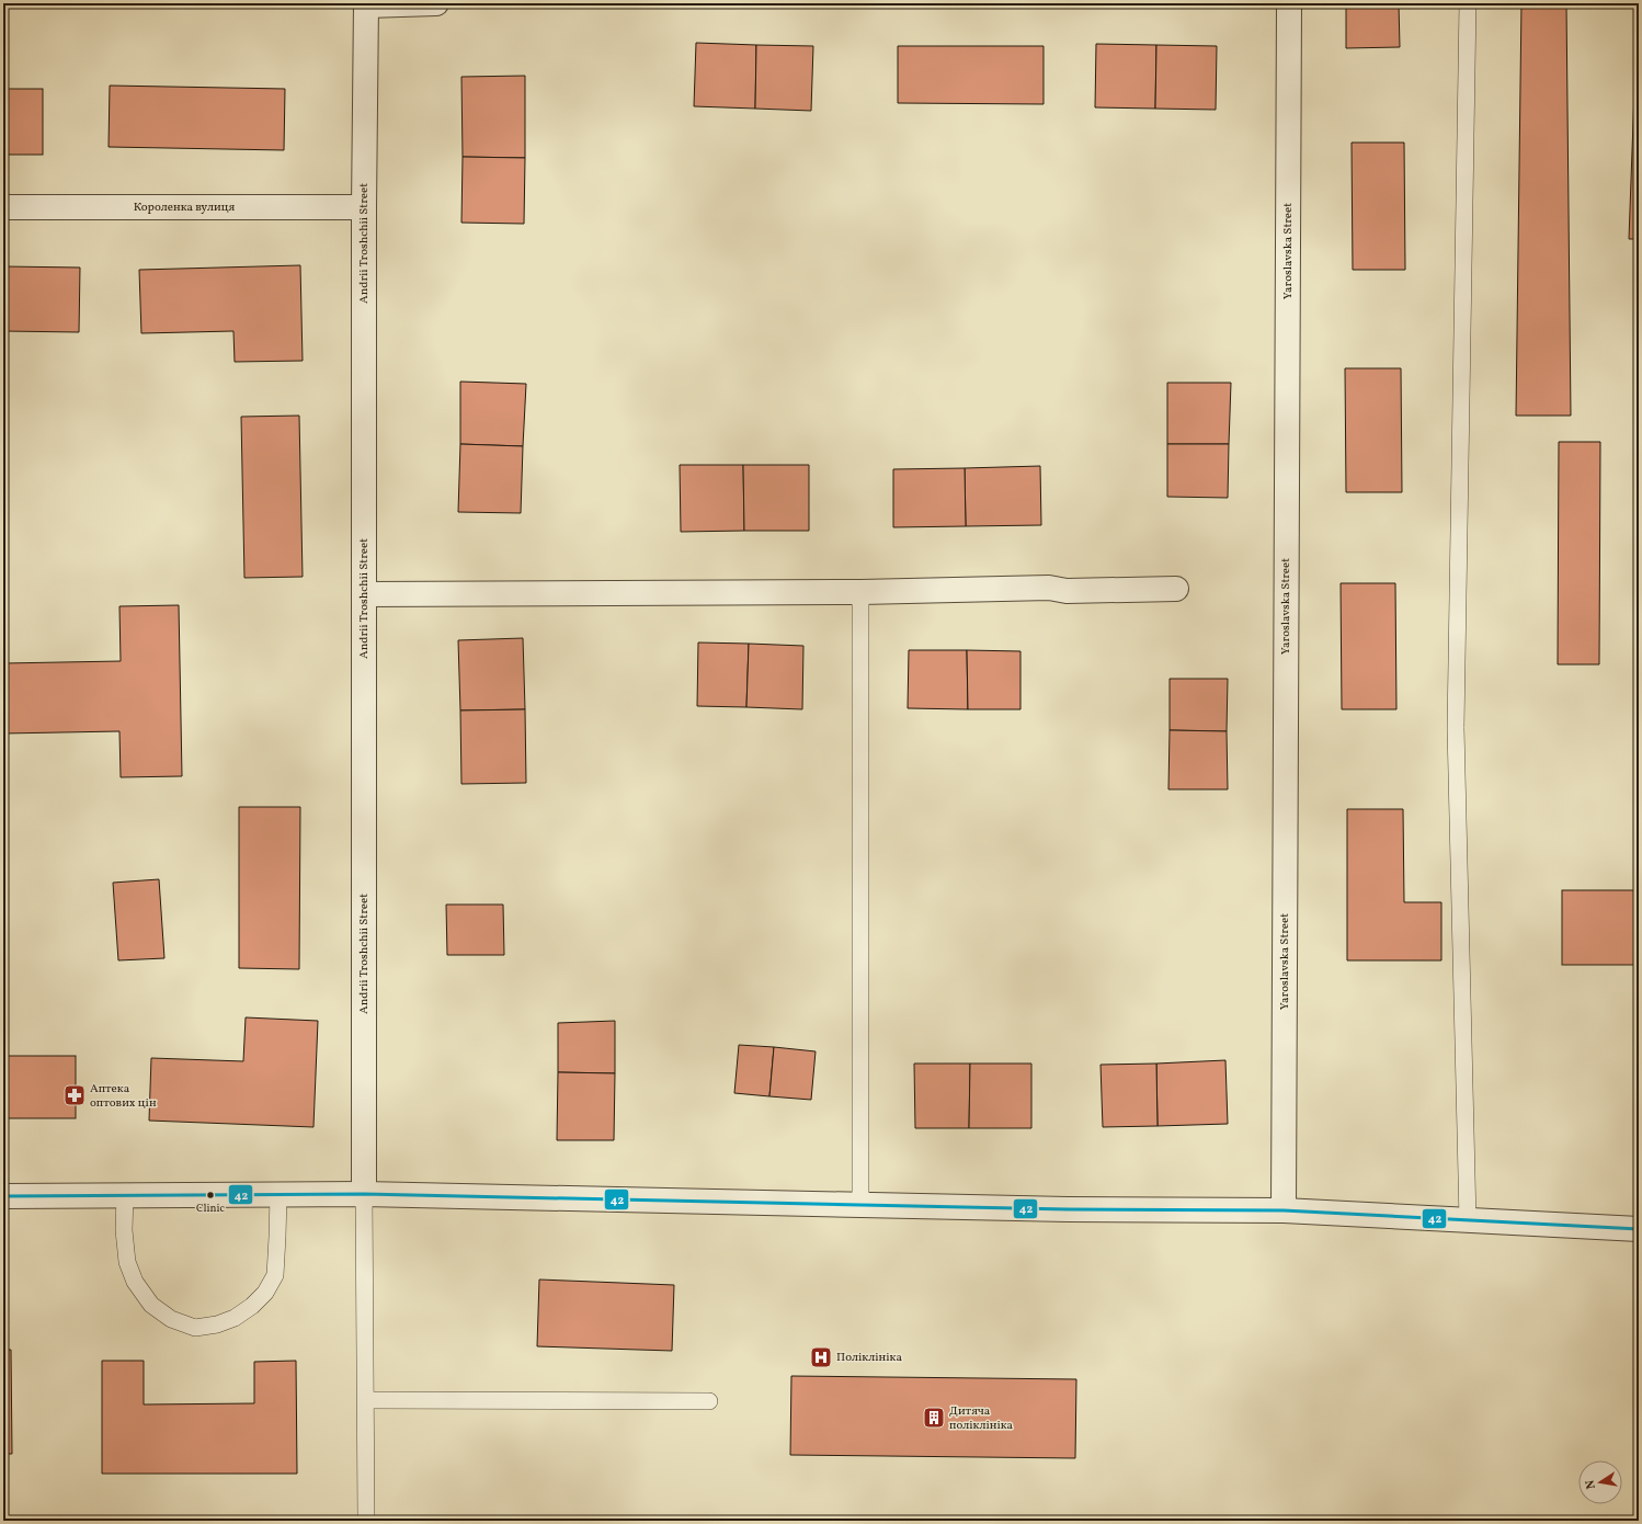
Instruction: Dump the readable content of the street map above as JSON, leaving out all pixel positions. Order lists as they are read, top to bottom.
{
  "streets": {
    "street": ["Короленка вулиця", "Andrii Troshchii Street", "Yaroslavska Street"]
  },
  "crossings": [
    ["Короленка вулиця", "Andrii Troshchii Street"]
  ],
  "places": {
    "pharmacy": ["Аптека оптових цін"],
    "other": ["Clinic"],
    "hospital": ["Поліклініка"],
    "building": ["Дитяча поліклініка"]
  },
  "lines": ["transit line 42"],
  "north": "left"
}
